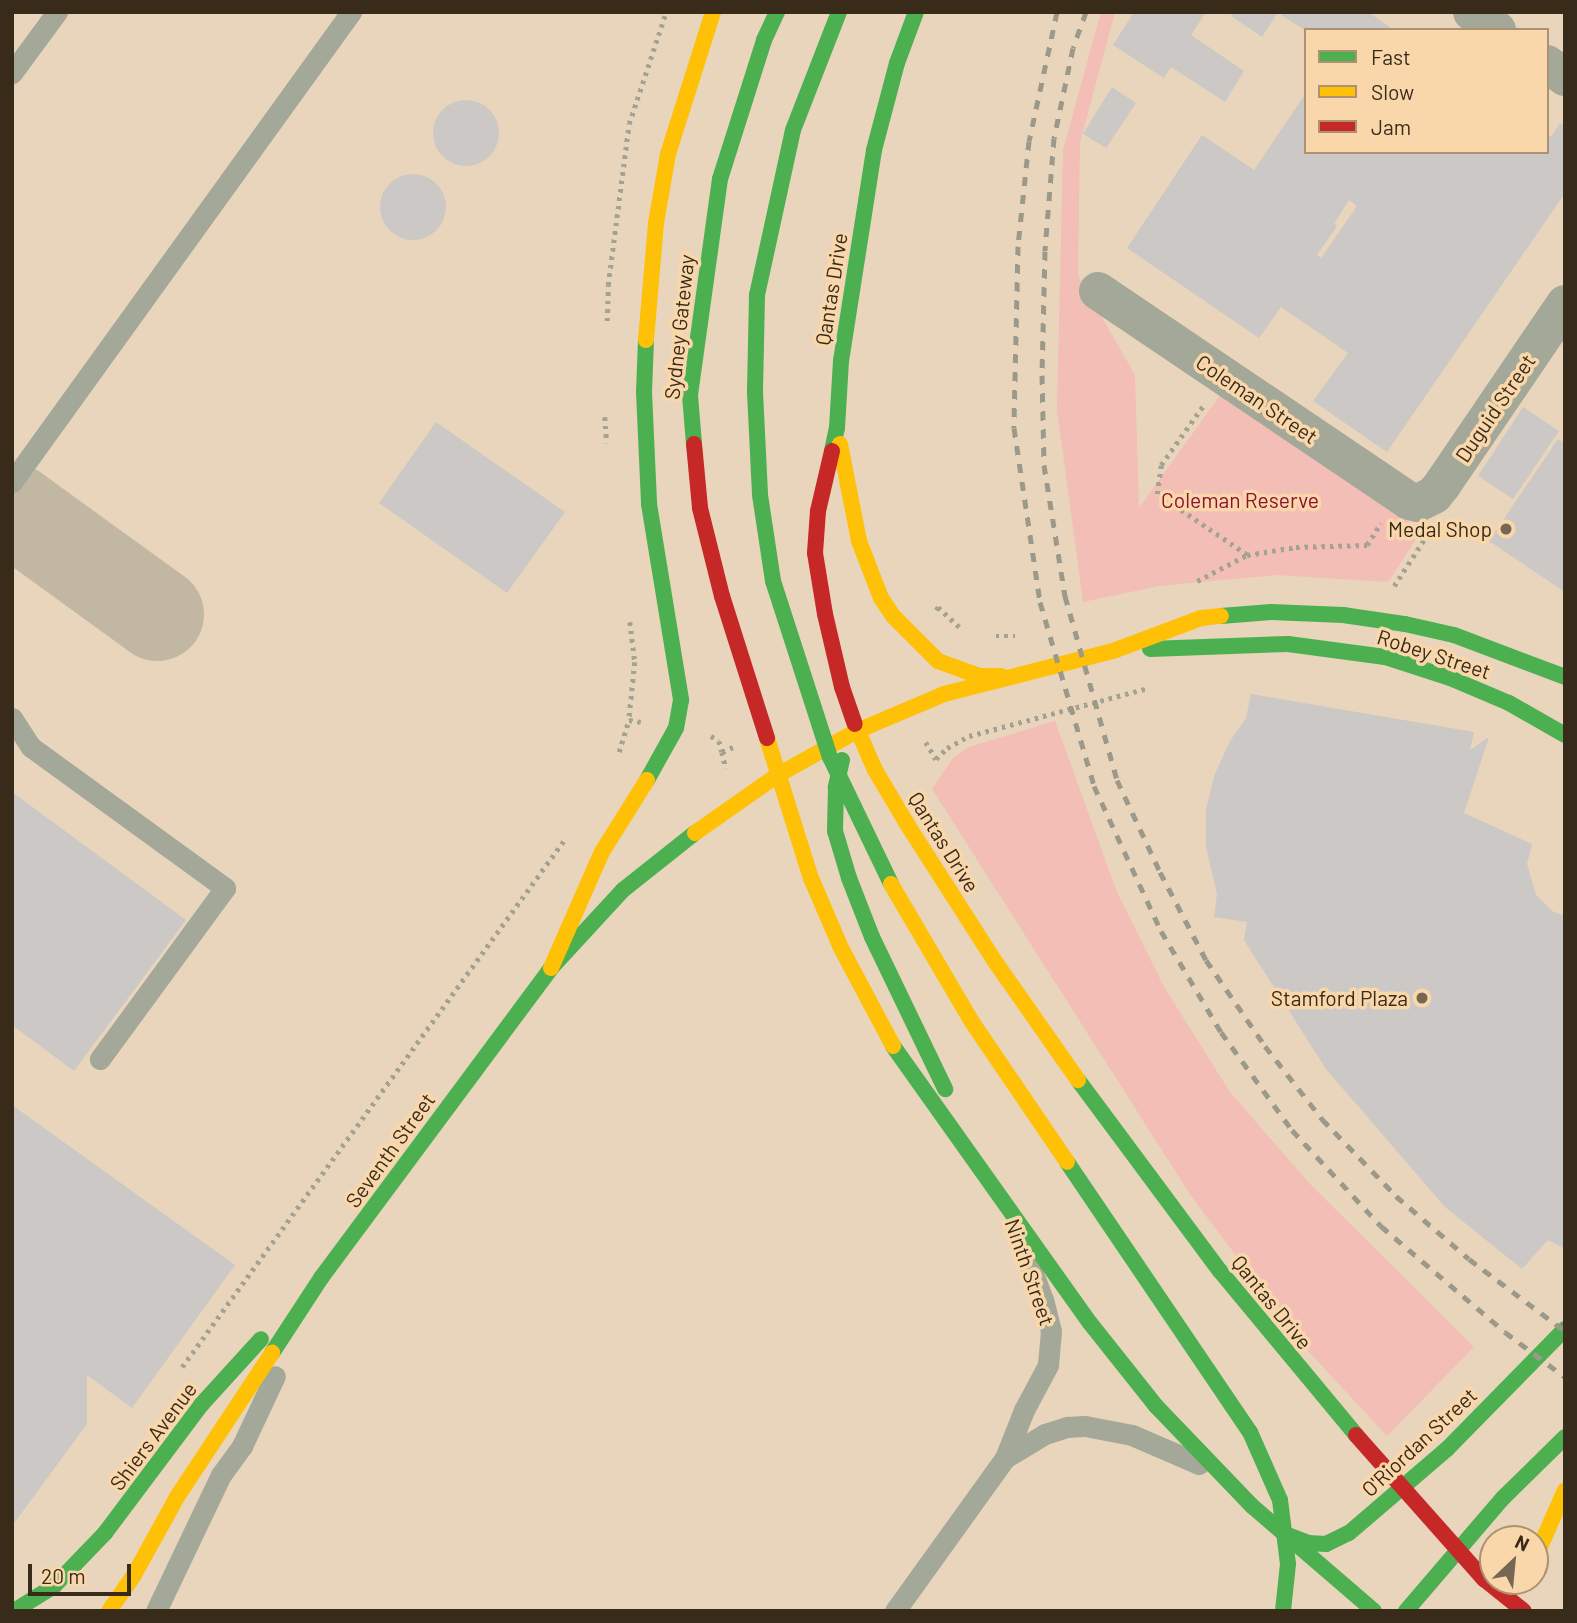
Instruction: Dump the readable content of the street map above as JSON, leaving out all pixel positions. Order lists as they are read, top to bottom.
{
  "streets": {
    "main road": [
      "Qantas Drive",
      "Sydney Gateway",
      "Robey Street",
      "Seventh Street",
      "Shiers Avenue",
      "O'Riordan Street"
    ],
    "street": ["Coleman Street", "Duguid Street"],
    "lane": ["Ninth Street"]
  },
  "crossings": [
    ["Qantas Drive", "Robey Street"],
    ["Qantas Drive", "O'Riordan Street"],
    ["Sydney Gateway", "Robey Street"],
    ["Sydney Gateway", "Seventh Street"],
    ["Coleman Street", "Duguid Street"],
    ["Robey Street", "Seventh Street"],
    ["Seventh Street", "Shiers Avenue"]
  ],
  "parks": ["Coleman Reserve"],
  "places": ["Medal Shop", "Stamford Plaza"],
  "legend": ["Fast", "Slow", "Jam"],
  "scale_bar": "20 m",
  "north": "top right"
}
